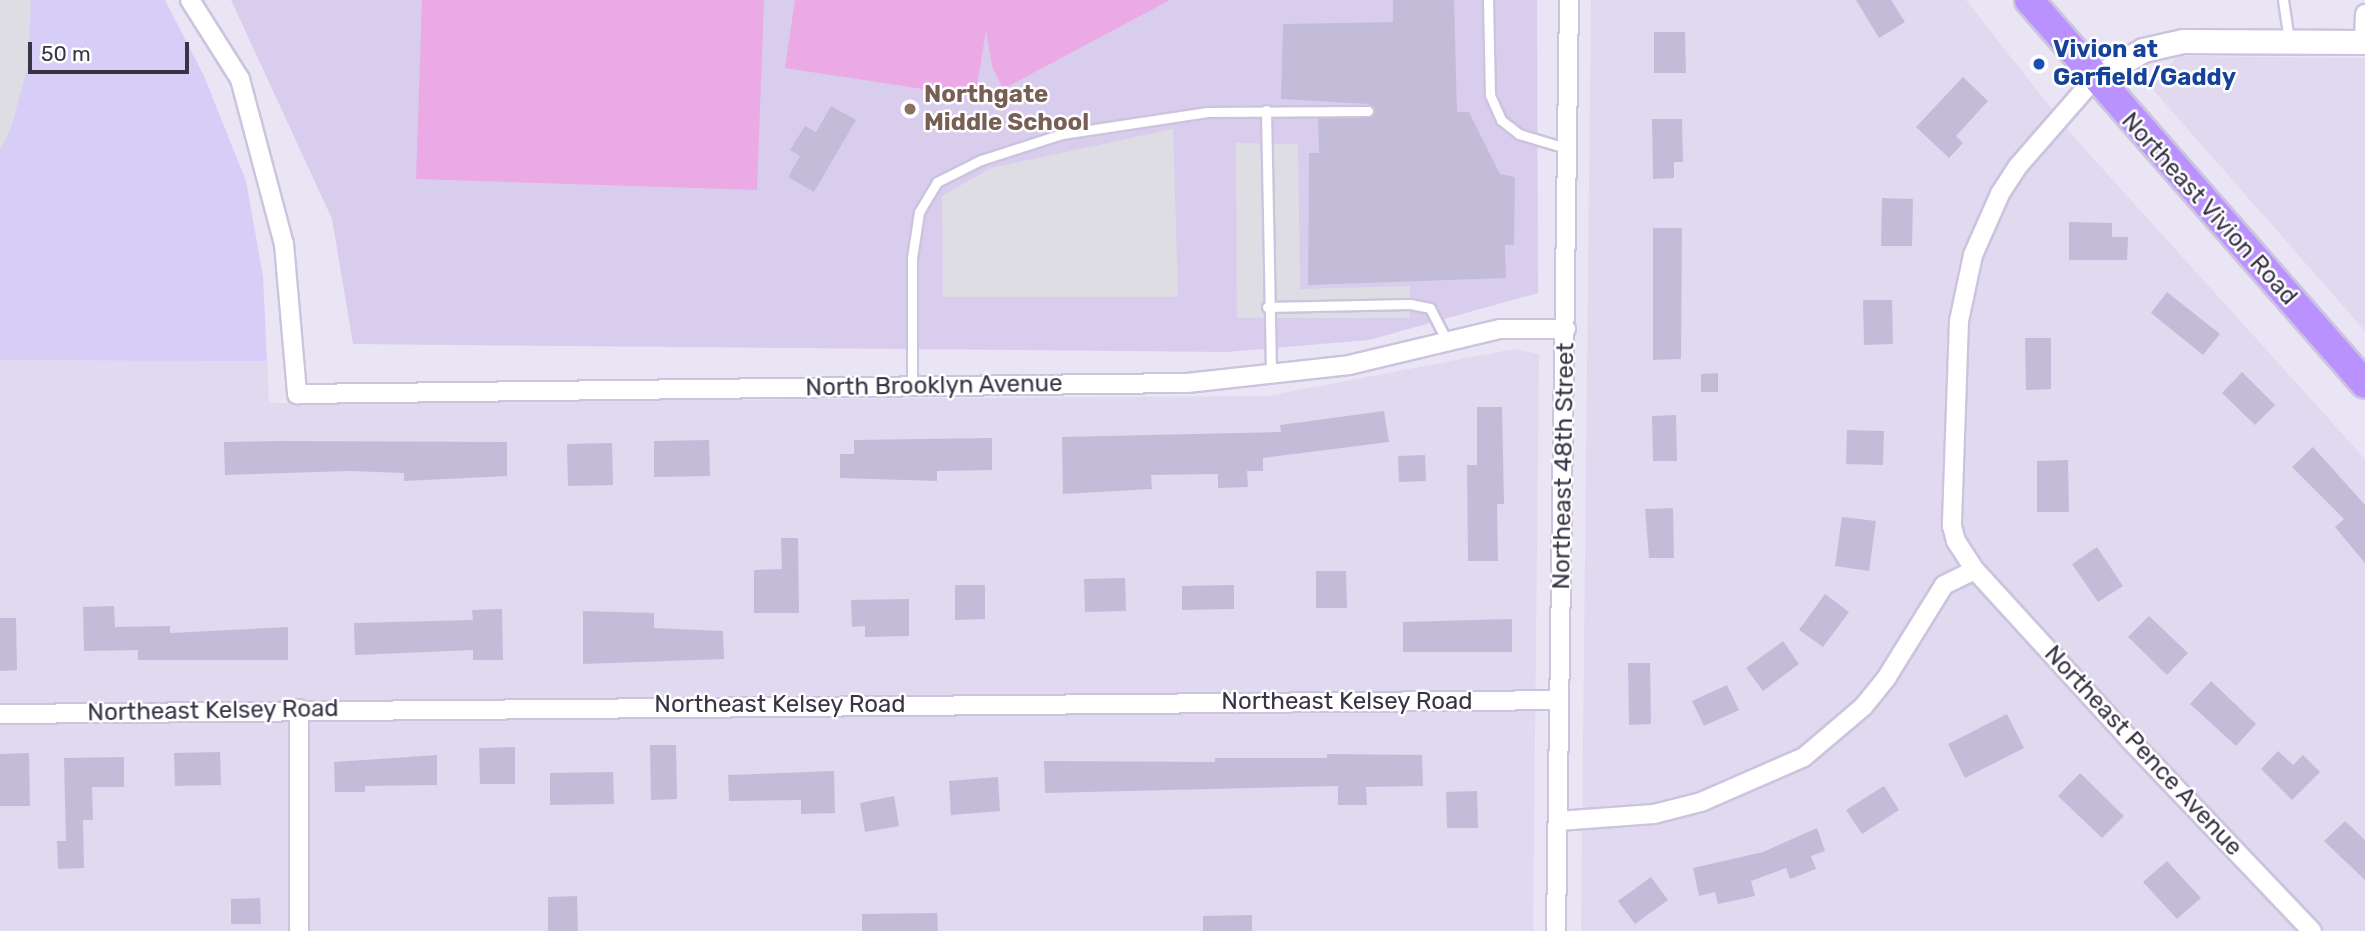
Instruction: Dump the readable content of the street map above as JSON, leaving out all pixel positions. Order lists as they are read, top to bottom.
{
  "streets": {
    "main road": ["Northeast Vivion Road"],
    "street": [
      "North Brooklyn Avenue",
      "Northeast 48th Street",
      "Northeast Kelsey Road",
      "Northeast Pence Avenue"
    ]
  },
  "crossings": [
    ["Northeast Vivion Road", "Northeast Pence Avenue"],
    ["North Brooklyn Avenue", "Northeast 48th Street"],
    ["Northeast 48th Street", "Northeast Kelsey Road"]
  ],
  "places": ["Vivion at Garfield/Gaddy", "Northgate Middle School"],
  "scale_bar": "50 m"
}
